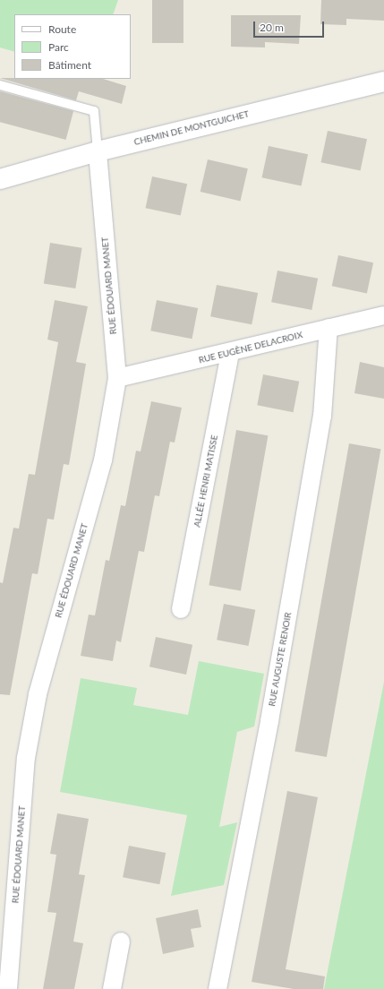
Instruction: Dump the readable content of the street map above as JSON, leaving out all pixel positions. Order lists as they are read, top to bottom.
{
  "streets": {
    "street": [
      "CHEMIN DE MONTGUICHET",
      "RUE ÉDOUARD MANET",
      "RUE EUGÈNE DELACROIX",
      "ALLÉE HENRI MATISSE",
      "RUE AUGUSTE RENOIR"
    ]
  },
  "crossings": [
    ["CHEMIN DE MONTGUICHET", "RUE ÉDOUARD MANET"],
    ["RUE ÉDOUARD MANET", "RUE EUGÈNE DELACROIX"],
    ["RUE EUGÈNE DELACROIX", "ALLÉE HENRI MATISSE"],
    ["RUE EUGÈNE DELACROIX", "RUE AUGUSTE RENOIR"]
  ],
  "legend": ["Route", "Parc", "Bâtiment"],
  "scale_bar": "20 m"
}
